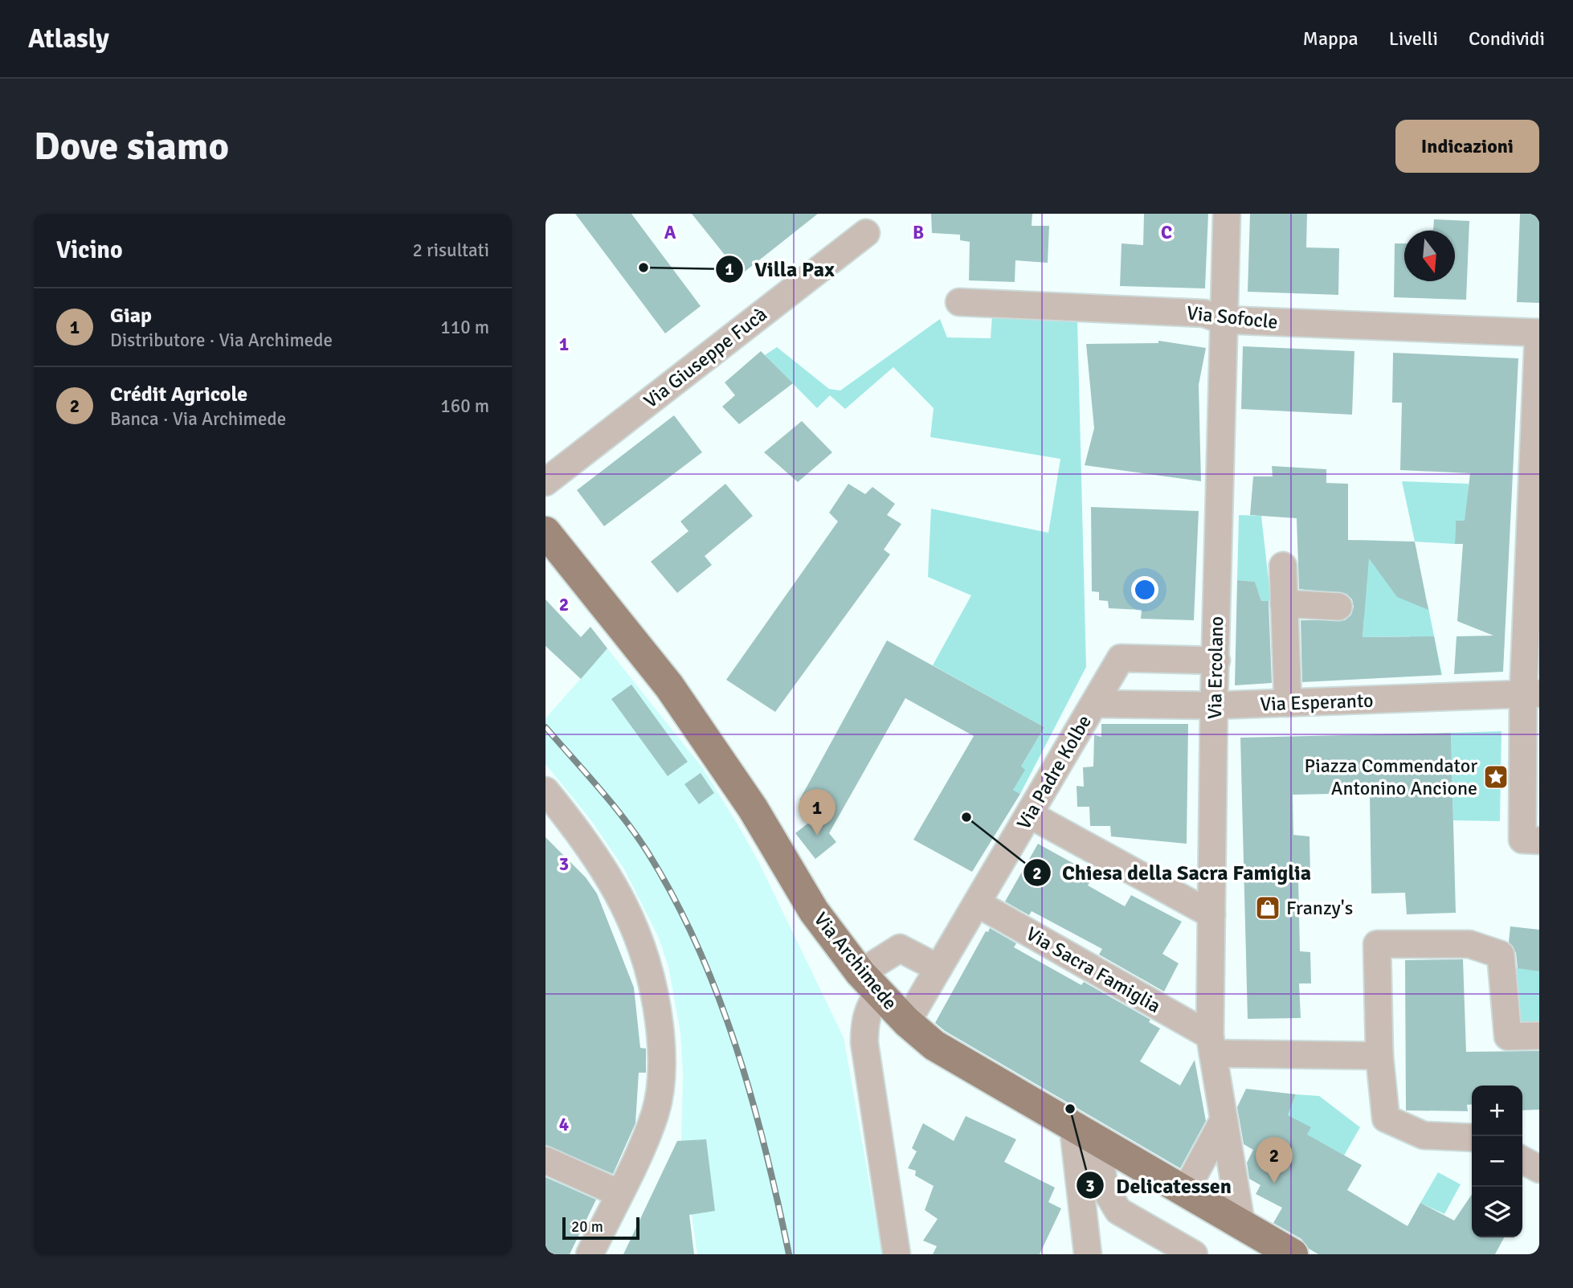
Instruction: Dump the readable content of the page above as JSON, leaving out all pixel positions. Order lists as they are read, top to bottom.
{
  "streets": {
    "main road": ["Via Archimede"],
    "street": [
      "Via Sofocle",
      "Via Giuseppe Fucà",
      "Via Ercolano",
      "Via Esperanto",
      "Via Padre Kolbe",
      "Via Sacra Famiglia"
    ]
  },
  "crossings": [
    ["Via Sofocle", "Via Ercolano"],
    ["Via Ercolano", "Via Esperanto"],
    ["Via Ercolano", "Via Padre Kolbe"],
    ["Via Ercolano", "Via Archimede"],
    ["Via Ercolano", "Via Sacra Famiglia"],
    ["Via Esperanto", "Via Padre Kolbe"],
    ["Via Padre Kolbe", "Via Archimede"],
    ["Via Padre Kolbe", "Via Sacra Famiglia"]
  ],
  "places": {
    "other": ["Villa Pax", "Chiesa della Sacra Famiglia", "Delicatessen"],
    "place": ["Piazza Commendator Antonino Ancione"],
    "shop": ["Franzy's"]
  },
  "scale_bar": "20 m",
  "north": "bottom",
  "page": {
    "header": "Atlasly",
    "nav": ["Mappa", "Livelli", "Condividi"],
    "buttons": "Indicazioni",
    "title": "Dove siamo",
    "heading": ["Vicino", "2 risultati"],
    "list": [
      {
        "mark": "1",
        "name": "Giap",
        "note": "Distributore · Via Archimede",
        "value": "110 m"
      },
      {
        "mark": "2",
        "name": "Crédit Agricole",
        "note": "Banca · Via Archimede",
        "value": "160 m"
      }
    ],
    "pins": ["1", "2"],
    "map_buttons": ["+", "−"],
    "scale": "20 m"
  },
  "grid": {
    "columns": ["A", "B", "C"],
    "rows": [
      "1",
      "2",
      "3",
      "4"
    ]
  }
}
